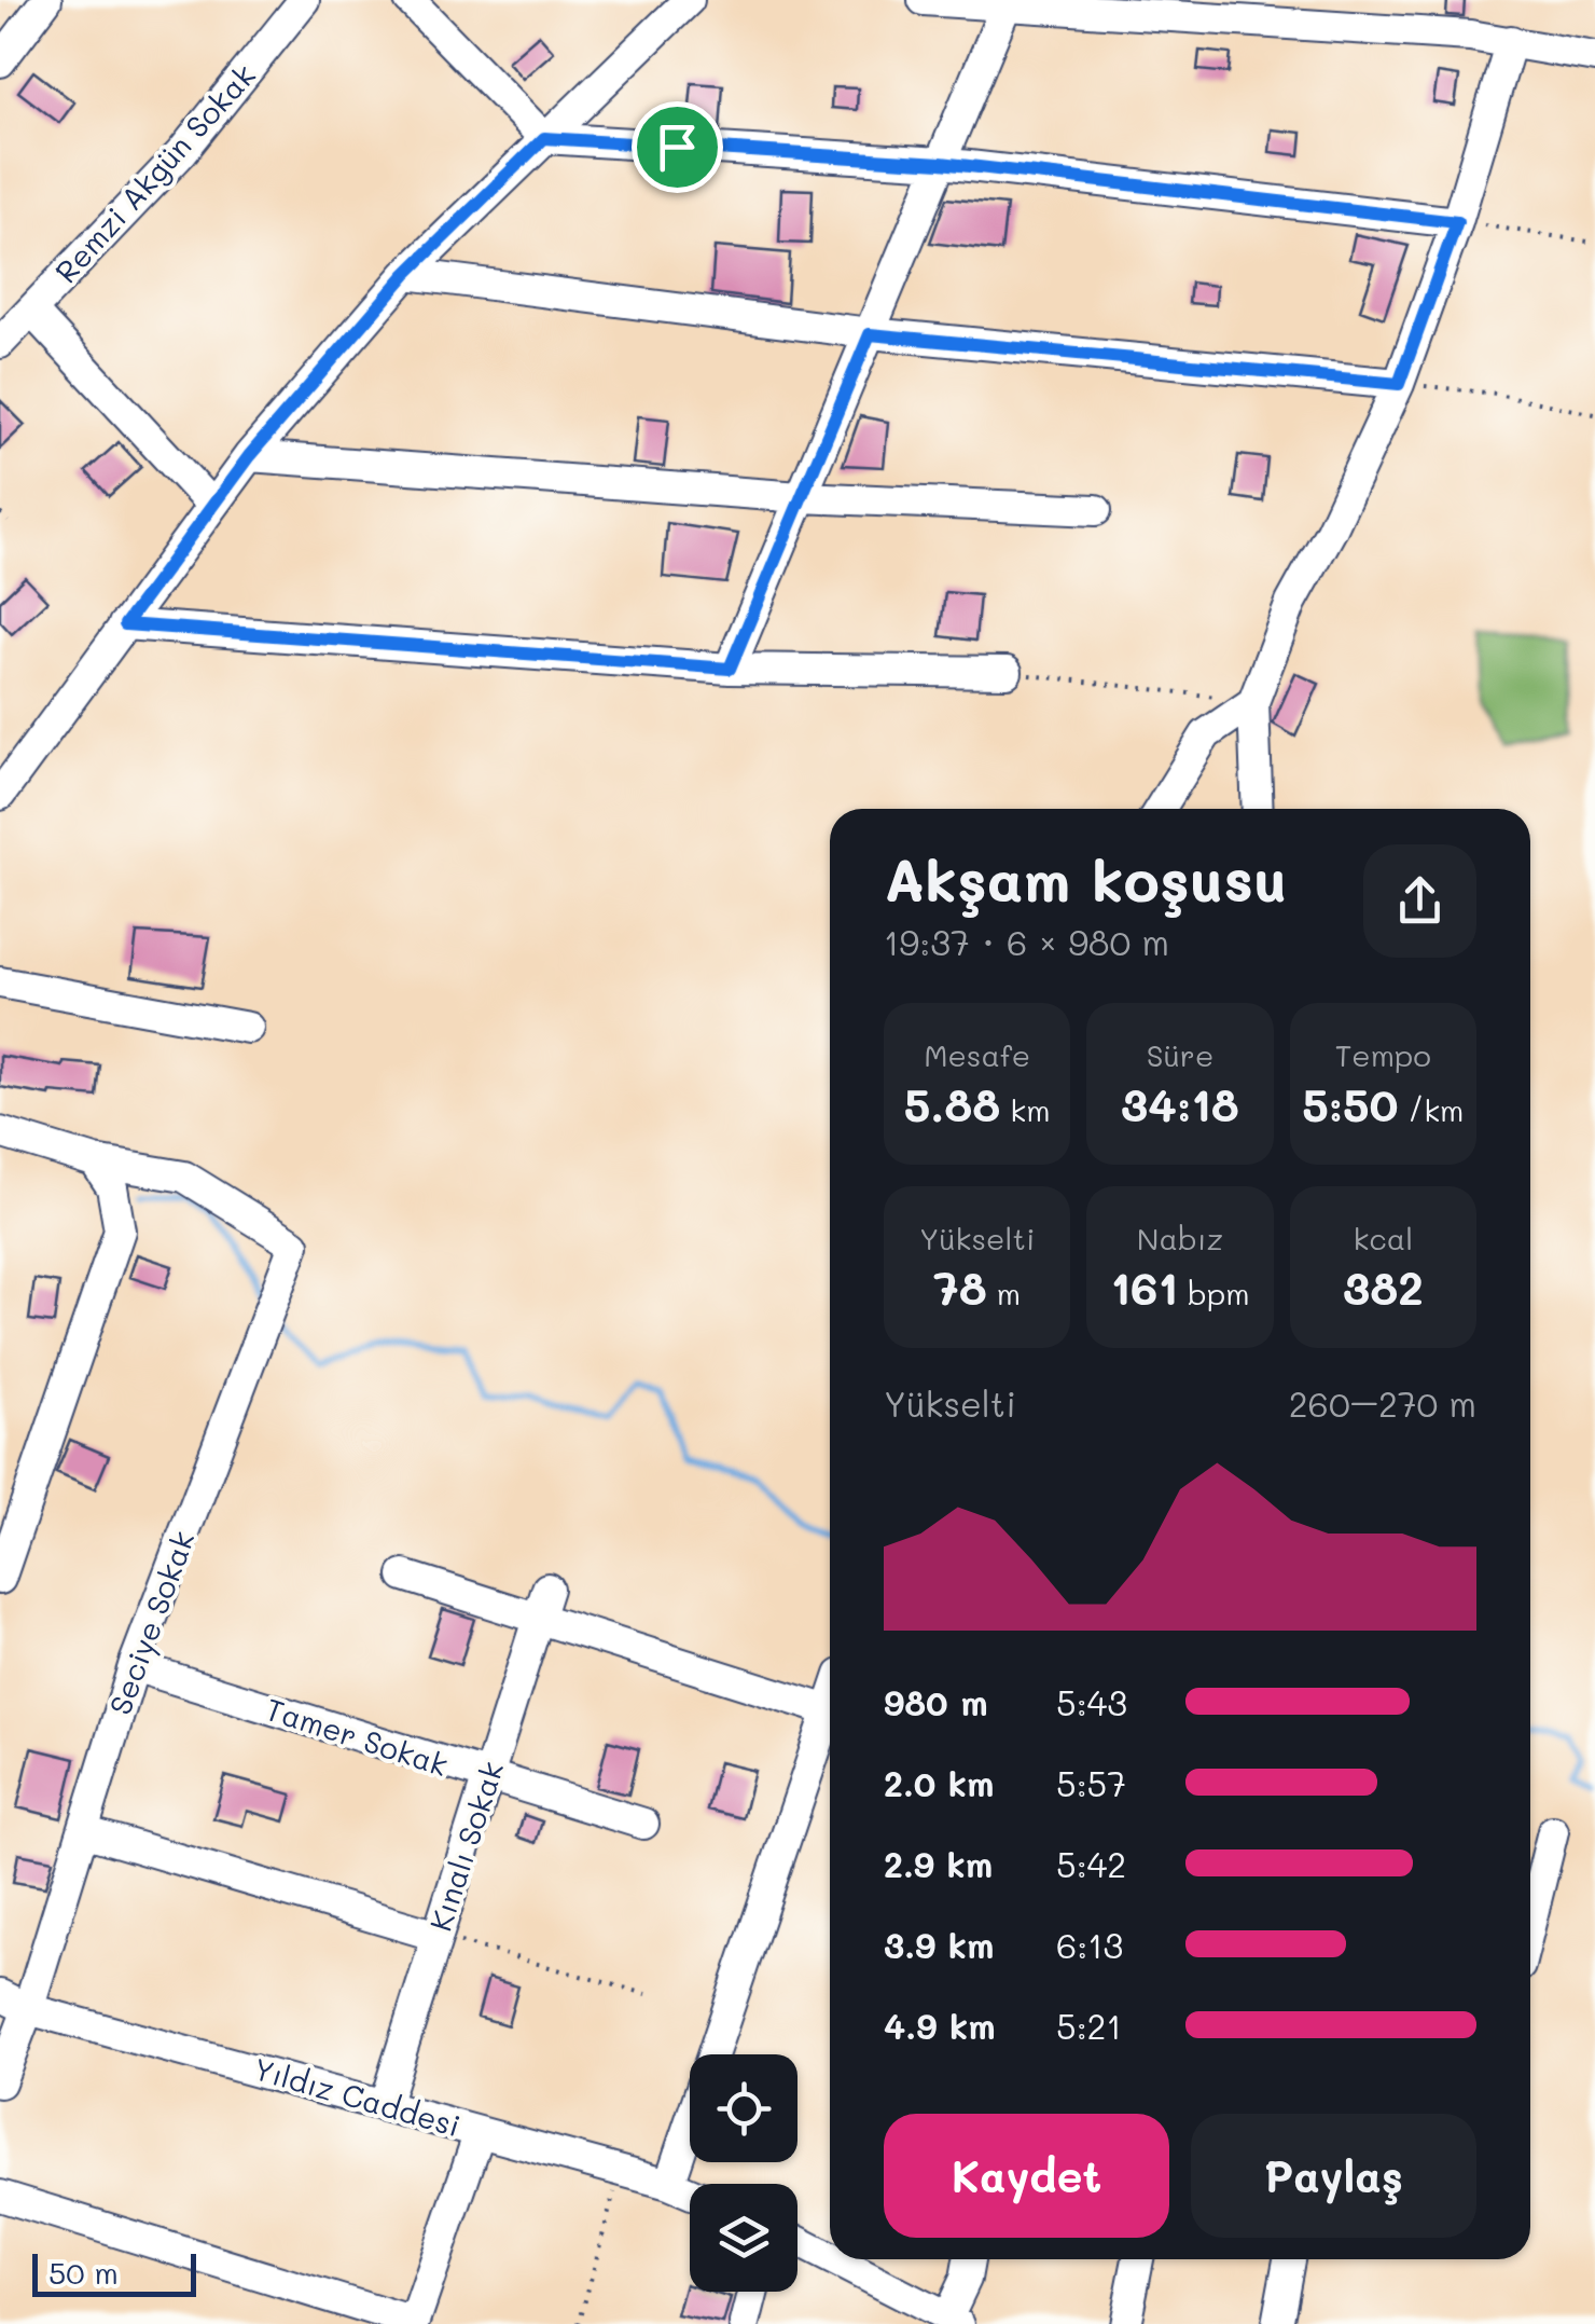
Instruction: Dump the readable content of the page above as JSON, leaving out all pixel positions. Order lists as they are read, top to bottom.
{
  "streets": {
    "street": [
      "Remzi Akgün Sokak",
      "Seciye Sokak",
      "Tamer Sokak",
      "Kınalı Sokak",
      "Yıldız Caddesi"
    ]
  },
  "crossings": [
    ["Seciye Sokak", "Tamer Sokak"],
    ["Seciye Sokak", "Yıldız Caddesi"],
    ["Tamer Sokak", "Kınalı Sokak"],
    ["Kınalı Sokak", "Yıldız Caddesi"]
  ],
  "scale_bar": "50 m",
  "page": {
    "heading": ["Akşam koşusu", "19:37 · 6 × 980 m"],
    "stats": [
      ["Mesafe", "5.88 km"],
      ["Süre", "34:18"],
      ["Tempo", "5:50 /km"],
      ["Yükselti", "78 m"],
      ["Nabız", "161 bpm"],
      ["kcal", "382"]
    ],
    "chart": ["Yükselti", "260–270 m"],
    "list": [
      {
        "name": "980 m",
        "note": "5:43"
      },
      {
        "name": "2.0 km",
        "note": "5:57"
      },
      {
        "name": "2.9 km",
        "note": "5:42"
      },
      {
        "name": "3.9 km",
        "note": "6:13"
      },
      {
        "name": "4.9 km",
        "note": "5:21"
      }
    ],
    "buttons": ["Kaydet", "Paylaş"],
    "scale": "50 m"
  }
}
